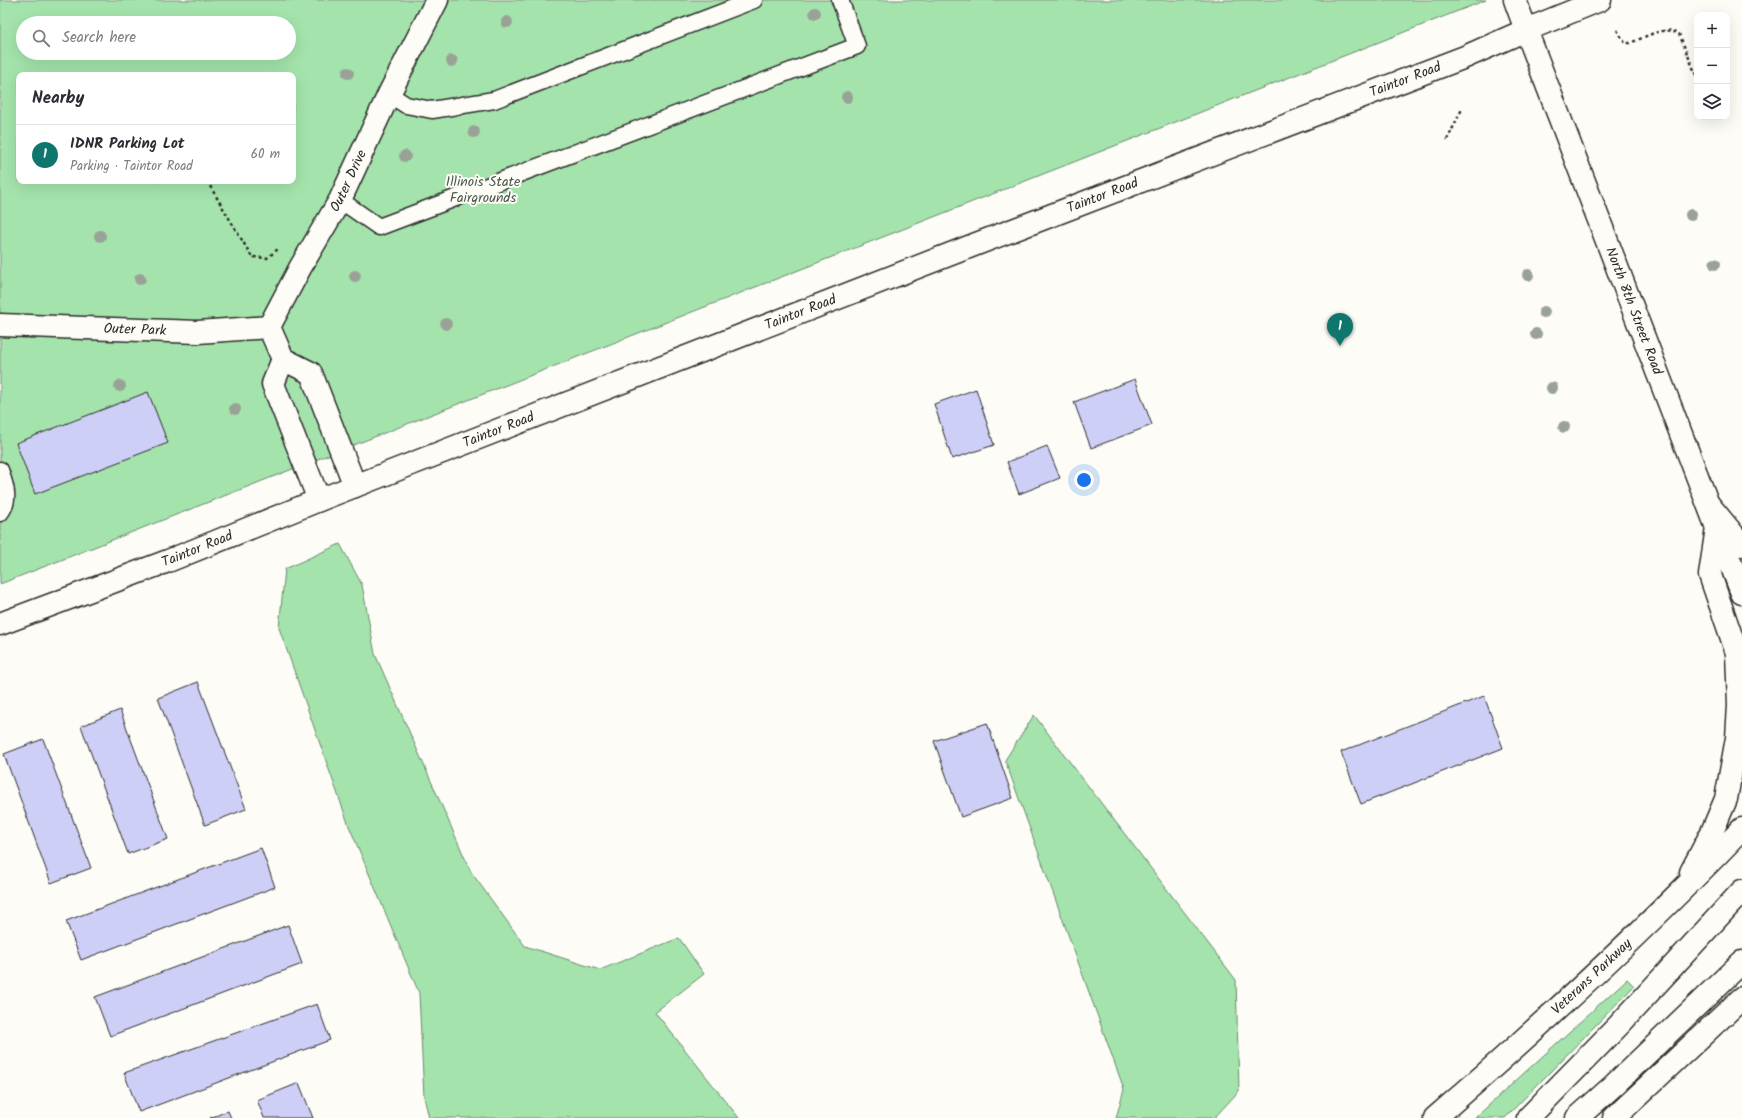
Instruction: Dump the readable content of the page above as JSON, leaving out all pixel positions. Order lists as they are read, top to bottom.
{
  "streets": {
    "main road": [
      "Taintor Road",
      "Outer Drive",
      "North 8th Street Road",
      "Outer Park",
      "Veterans Parkway"
    ]
  },
  "crossings": [
    ["Taintor Road", "North 8th Street Road"],
    ["Outer Drive", "Outer Park"]
  ],
  "parks": ["Illinois State Fairgrounds"],
  "page": {
    "map_buttons": ["+", "−"],
    "search": "Search here",
    "heading": "Nearby",
    "list": [
      {
        "mark": "1",
        "name": "IDNR Parking Lot",
        "note": "Parking · Taintor Road",
        "value": "60 m"
      }
    ],
    "pins": "1"
  }
}
